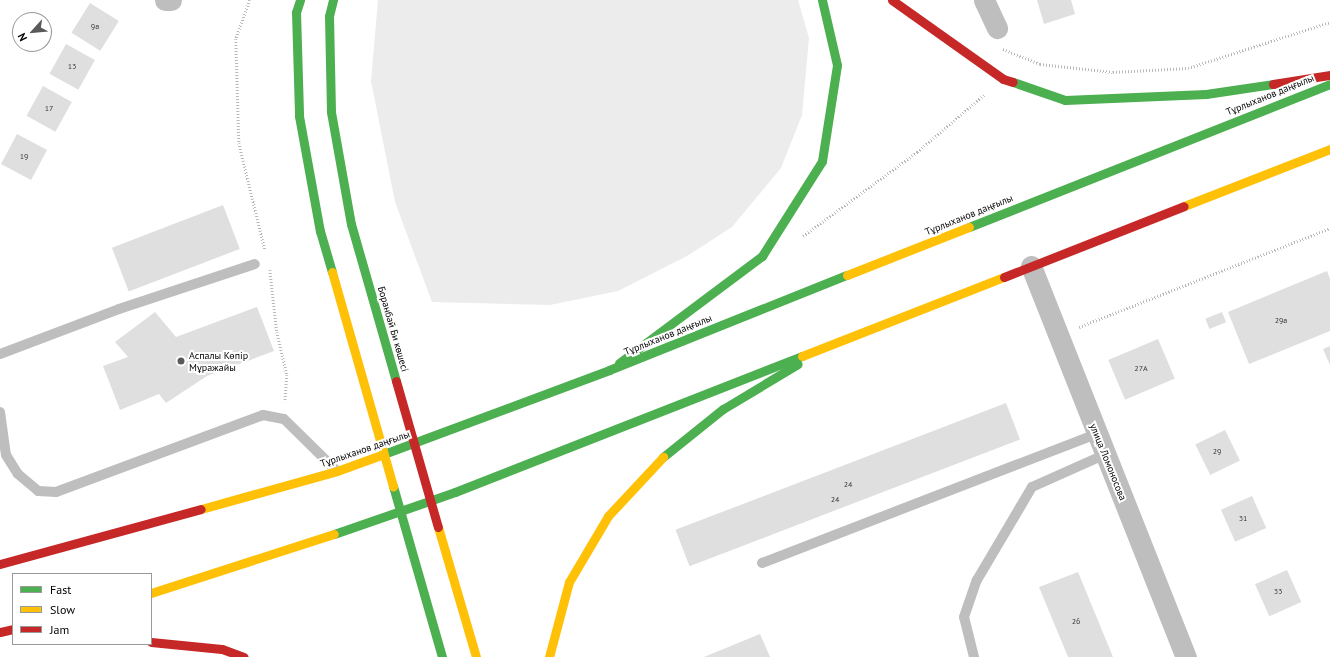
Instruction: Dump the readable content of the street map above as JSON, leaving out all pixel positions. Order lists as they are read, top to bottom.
{
  "streets": {
    "main road": ["Тұрлыханов даңғылы", "Боранбай Би көшесі"],
    "street": ["улица Ломоносова"]
  },
  "places": ["Аспалы Көпір Мұражайы"],
  "house_numbers": [
    "9а",
    "13",
    "17",
    "19",
    "29а",
    "27А",
    "29",
    "24",
    "24",
    "31",
    "33",
    "26"
  ],
  "legend": ["Fast", "Slow", "Jam"],
  "north": "bottom left"
}
